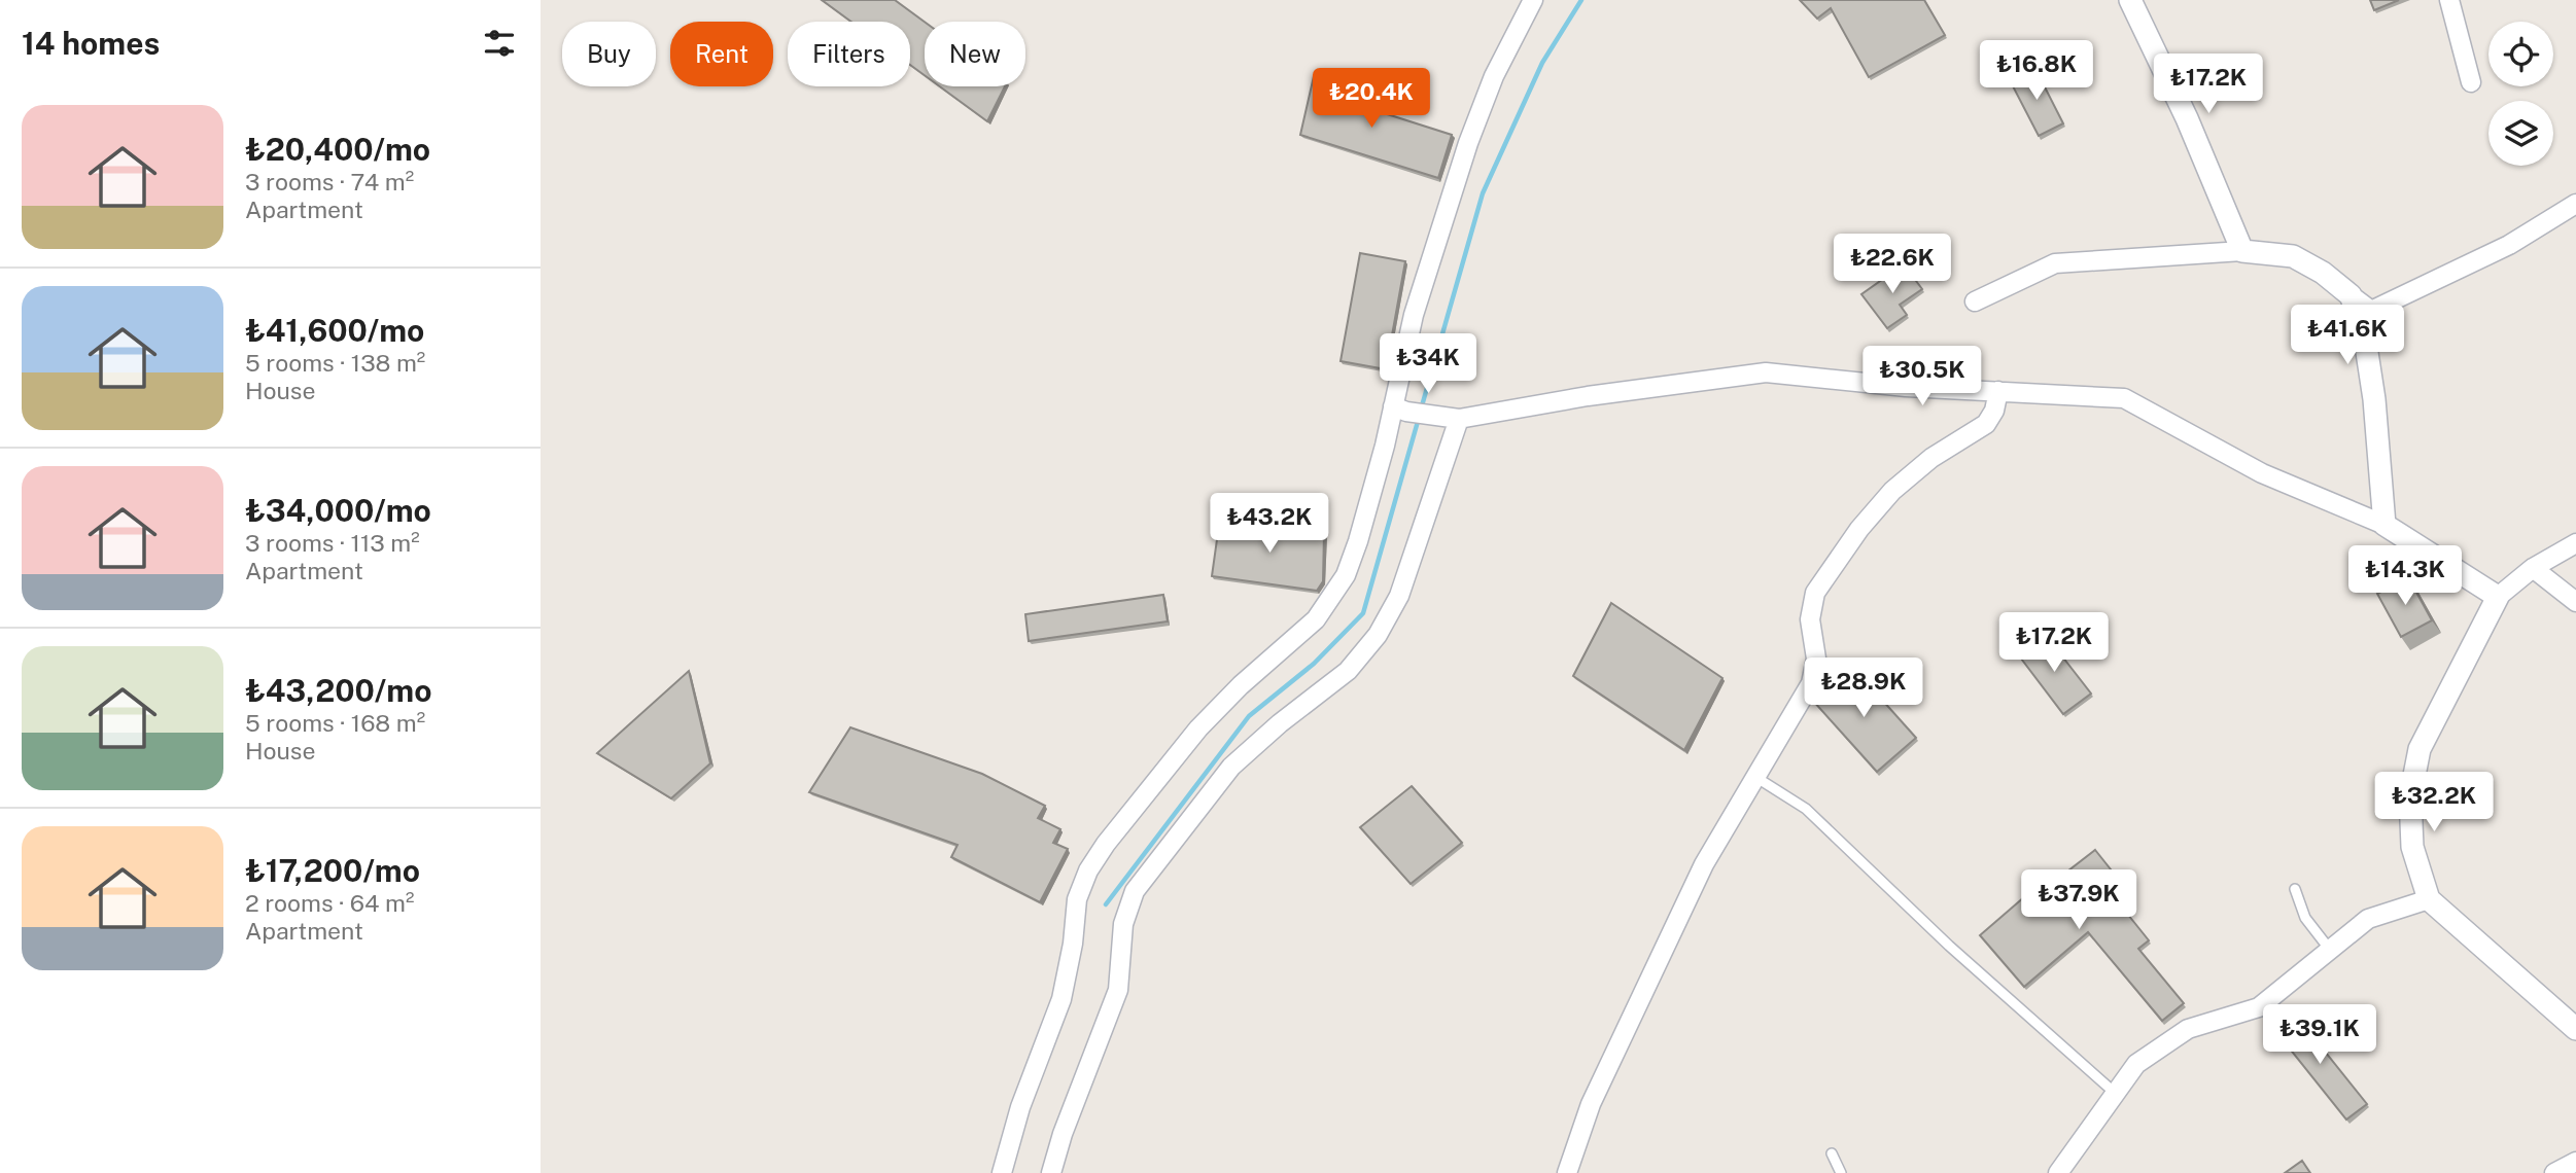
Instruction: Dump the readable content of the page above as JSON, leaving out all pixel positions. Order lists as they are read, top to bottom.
{
  "page": {
    "heading": "14 homes",
    "chip": [
      "Buy",
      "Rent",
      "Filters",
      "New"
    ],
    "price": [
      "₺16.8K",
      "₺17.2K",
      "₺20.4K",
      "₺22.6K",
      "₺41.6K",
      "₺34K",
      "₺30.5K",
      "₺43.2K",
      "₺14.3K",
      "₺17.2K",
      "₺28.9K",
      "₺32.2K",
      "₺37.9K",
      "₺39.1K"
    ],
    "list": [
      {
        "name": "₺20,400/mo",
        "note": "3 rooms · 74 m² · Apartment"
      },
      {
        "name": "₺41,600/mo",
        "note": "5 rooms · 138 m² · House"
      },
      {
        "name": "₺34,000/mo",
        "note": "3 rooms · 113 m² · Apartment"
      },
      {
        "name": "₺43,200/mo",
        "note": "5 rooms · 168 m² · House"
      },
      {
        "name": "₺17,200/mo",
        "note": "2 rooms · 64 m² · Apartment"
      }
    ]
  }
}
